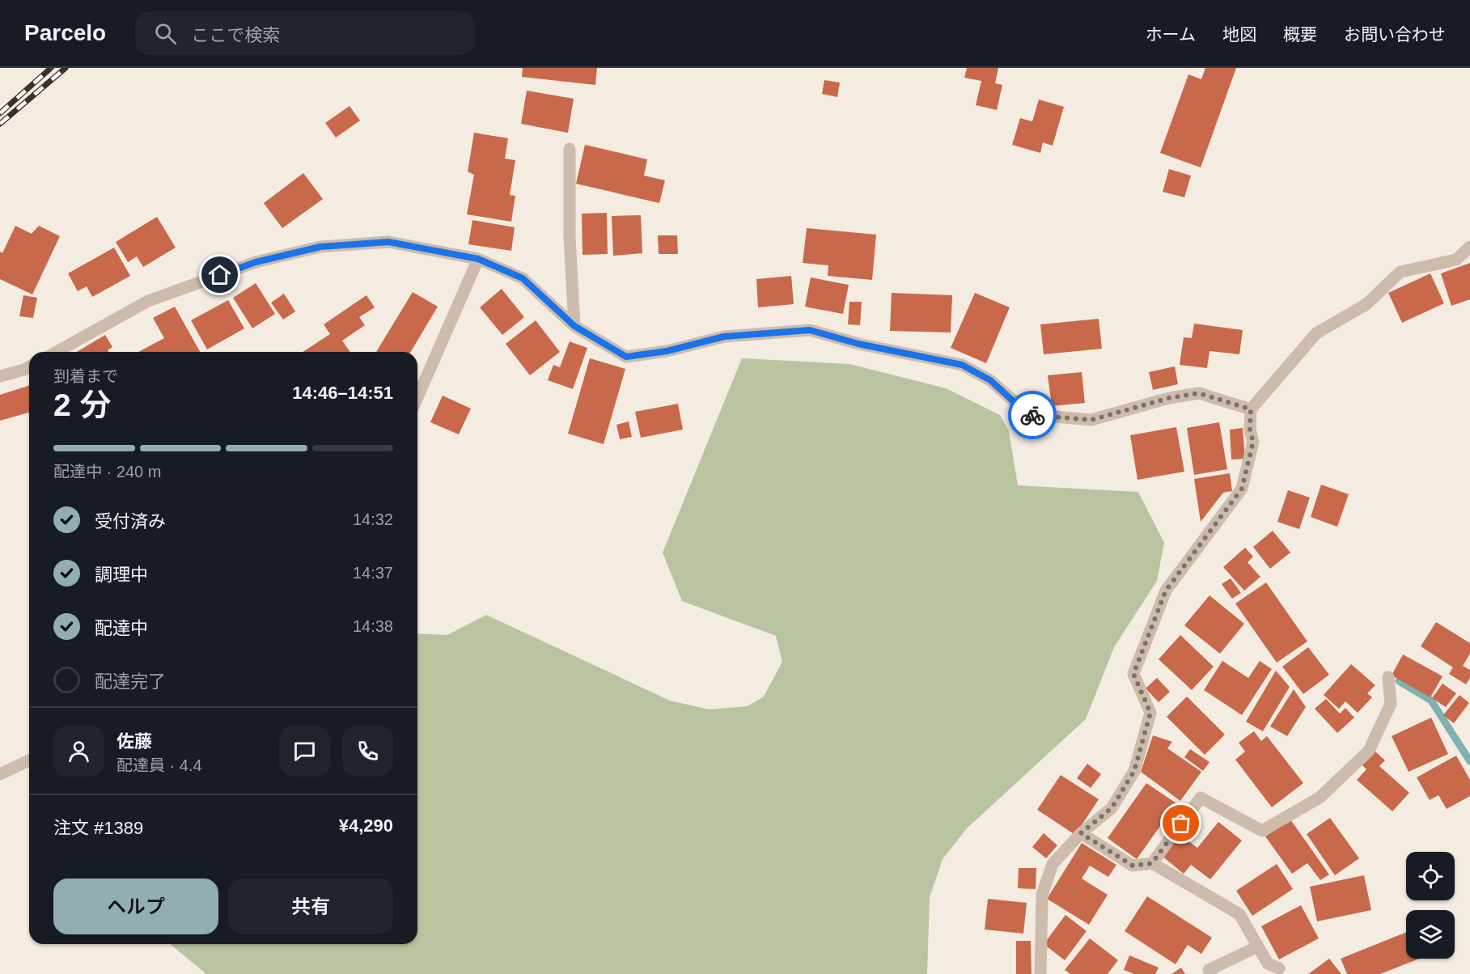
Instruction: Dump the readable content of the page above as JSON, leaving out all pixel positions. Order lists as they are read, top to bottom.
{
  "page": {
    "header": "Parcelo",
    "search": "ここで検索",
    "nav": [
      "ホーム",
      "地図",
      "概要",
      "お問い合わせ"
    ],
    "heading": ["2 分", "到着まで", "14:46–14:51"],
    "panel": [
      "佐藤",
      "配達員 · 4.4",
      "注文 #1389",
      "¥4,290"
    ],
    "bar": "配達中 · 240 m",
    "list": [
      ["受付済み", "14:32"],
      ["調理中", "14:37"],
      ["配達中", "14:38"],
      "配達完了"
    ],
    "buttons": ["ヘルプ", "共有"]
  }
}
